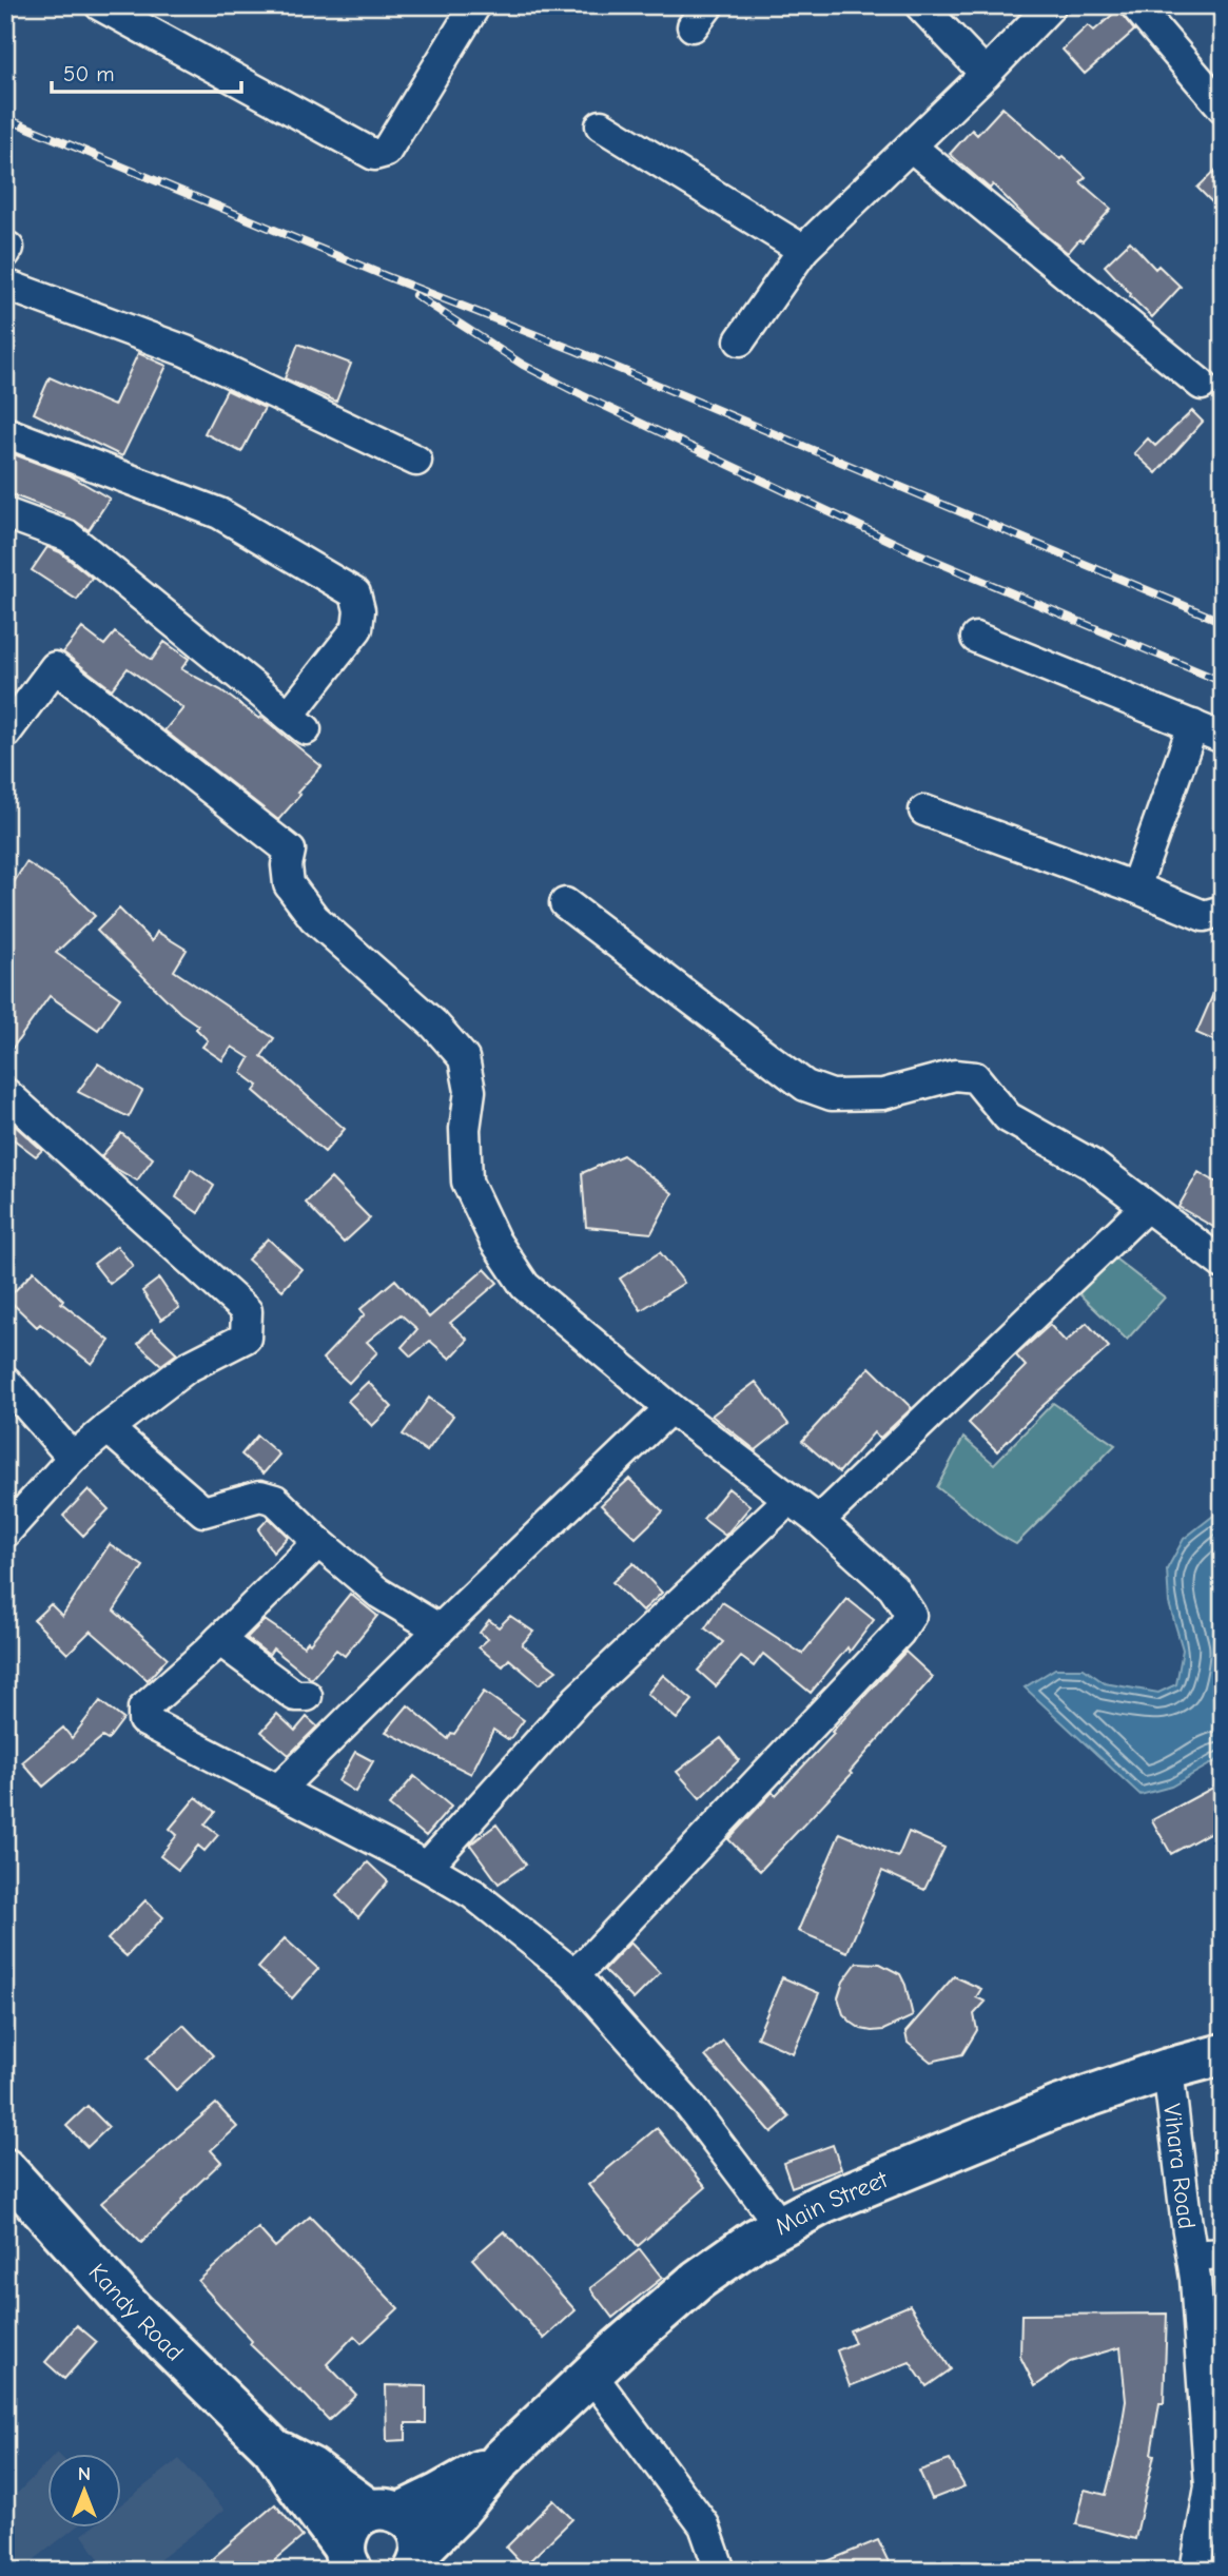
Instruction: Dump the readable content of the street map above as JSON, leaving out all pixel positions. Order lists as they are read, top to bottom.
{
  "streets": {
    "main road": ["Main Street", "Kandy Road"],
    "street": ["Vihara Road"]
  },
  "crossings": [
    ["Vihara Road", "Main Street"],
    ["Main Street", "Kandy Road"]
  ],
  "scale_bar": "50 m",
  "north": "top"
}
